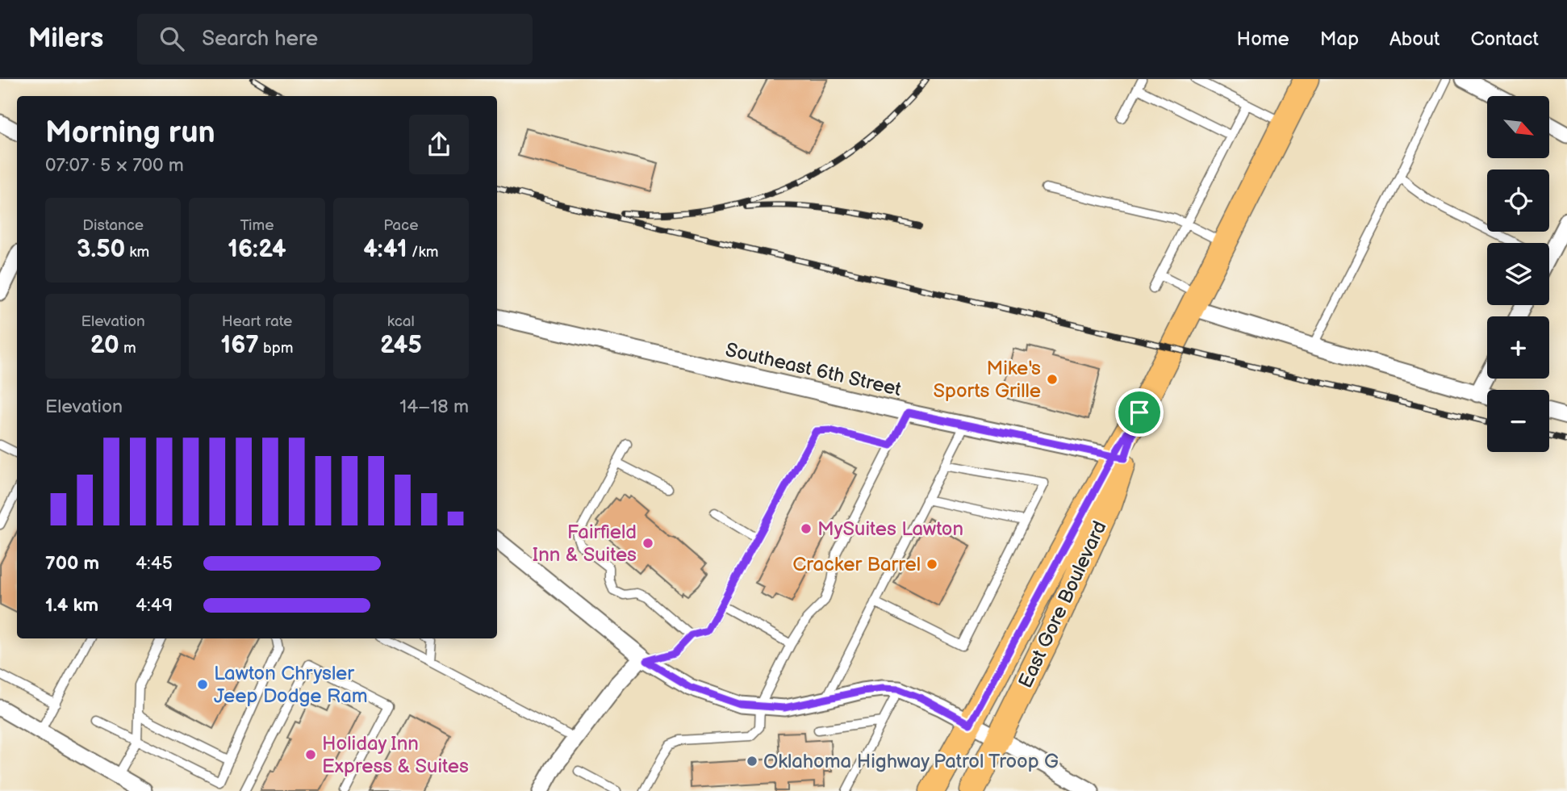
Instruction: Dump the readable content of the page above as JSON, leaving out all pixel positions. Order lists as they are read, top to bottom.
{
  "streets": {
    "main road": ["East Gore Boulevard"],
    "street": ["Southeast 6th Street"]
  },
  "crossings": [
    ["Southeast 6th Street", "East Gore Boulevard"]
  ],
  "places": [
    "Mike's Sports Grille",
    "MySuites Lawton",
    "Fairfield Inn & Suites",
    "Cracker Barrel",
    "Lawton Chrysler Jeep Dodge Ram",
    "Holiday Inn Express & Suites",
    "Oklahoma Highway Patrol Troop G"
  ],
  "north": "bottom right",
  "page": {
    "header": "Milers",
    "search": "Search here",
    "nav": [
      "Home",
      "Map",
      "About",
      "Contact"
    ],
    "map_buttons": ["+", "−"],
    "heading": ["Morning run", "07:07 · 5 × 700 m"],
    "stats": [
      ["Distance", "3.50 km"],
      ["Time", "16:24"],
      ["Pace", "4:41 /km"],
      ["Elevation", "20 m"],
      ["Heart rate", "167 bpm"],
      ["kcal", "245"]
    ],
    "chart": ["Elevation", "14–18 m"],
    "list": [
      {
        "name": "700 m",
        "note": "4:45"
      },
      {
        "name": "1.4 km",
        "note": "4:49"
      }
    ]
  }
}
